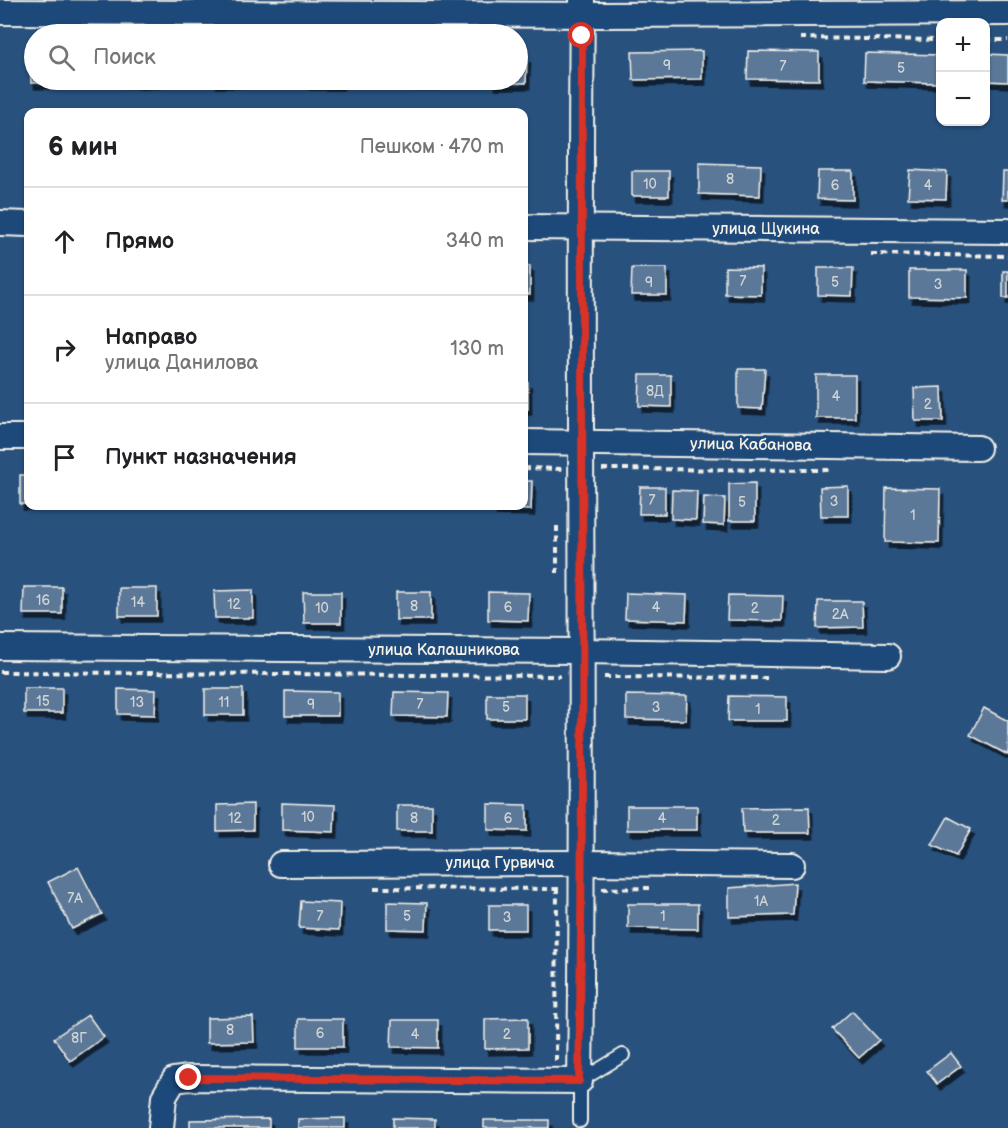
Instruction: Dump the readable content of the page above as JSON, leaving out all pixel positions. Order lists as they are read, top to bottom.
{
  "streets": {
    "street": [
      "улица Щукина",
      "улица Кабанова",
      "улица Калашникова",
      "улица Гурвича"
    ]
  },
  "house_numbers": [
    "9",
    "7",
    "5",
    "8",
    "10",
    "6",
    "4",
    "7",
    "9",
    "5",
    "3",
    "8Д",
    "4",
    "2",
    "7",
    "3",
    "5",
    "1",
    "16",
    "14",
    "12",
    "8",
    "6",
    "4",
    "10",
    "2",
    "2А",
    "15",
    "13",
    "11",
    "9",
    "7",
    "5",
    "3",
    "1",
    "10",
    "12",
    "8",
    "6",
    "4",
    "2",
    "7А",
    "1А",
    "7",
    "5",
    "1",
    "3",
    "8",
    "6",
    "4",
    "2",
    "8Г"
  ],
  "page": {
    "map_buttons": ["+", "−"],
    "search": "Поиск",
    "heading": ["6 мин", "Пешком · 470 m"],
    "list": [
      ["Прямо", "340 m"],
      ["Направо", "улица Данилова", "130 m"],
      "Пункт назначения"
    ]
  }
}
